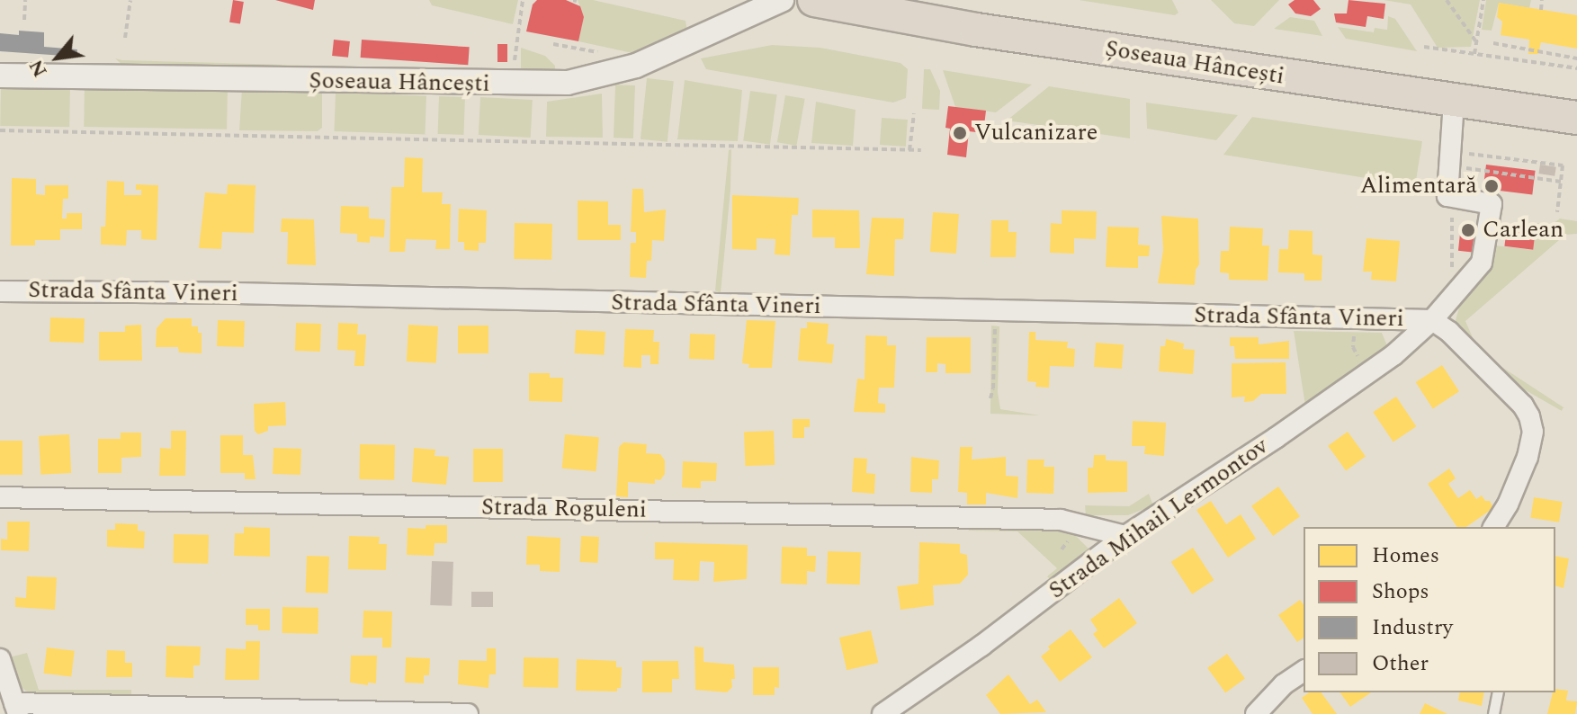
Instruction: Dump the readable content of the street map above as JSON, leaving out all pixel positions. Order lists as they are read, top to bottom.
{
  "streets": {
    "highway": ["Șoseaua Hâncești"],
    "street": ["Strada Sfânta Vineri", "Strada Roguleni", "Strada Mihail Lermontov"]
  },
  "crossings": [
    ["Strada Sfânta Vineri", "Strada Mihail Lermontov"],
    ["Strada Roguleni", "Strada Mihail Lermontov"]
  ],
  "places": ["Vulcanizare", "Alimentară", "Carlean"],
  "legend": [
    "Homes",
    "Shops",
    "Industry",
    "Other"
  ],
  "north": "bottom left"
}
